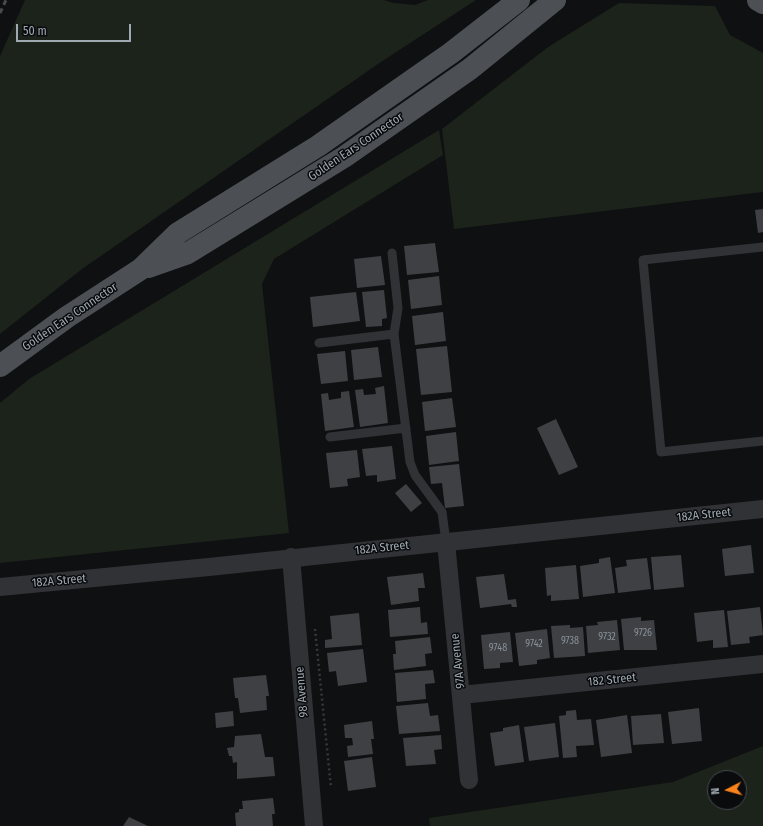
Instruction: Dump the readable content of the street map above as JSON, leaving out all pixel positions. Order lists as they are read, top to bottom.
{
  "streets": {
    "main road": ["Golden Ears Connector"],
    "street": [
      "182A Street",
      "97A Avenue",
      "182 Street",
      "98 Avenue"
    ]
  },
  "crossings": [
    ["182A Street", "97A Avenue"],
    ["182A Street", "98 Avenue"],
    ["97A Avenue", "182 Street"]
  ],
  "house_numbers": [
    "9726",
    "9732",
    "9738",
    "9742",
    "9748"
  ],
  "scale_bar": "50 m",
  "north": "left"
}
